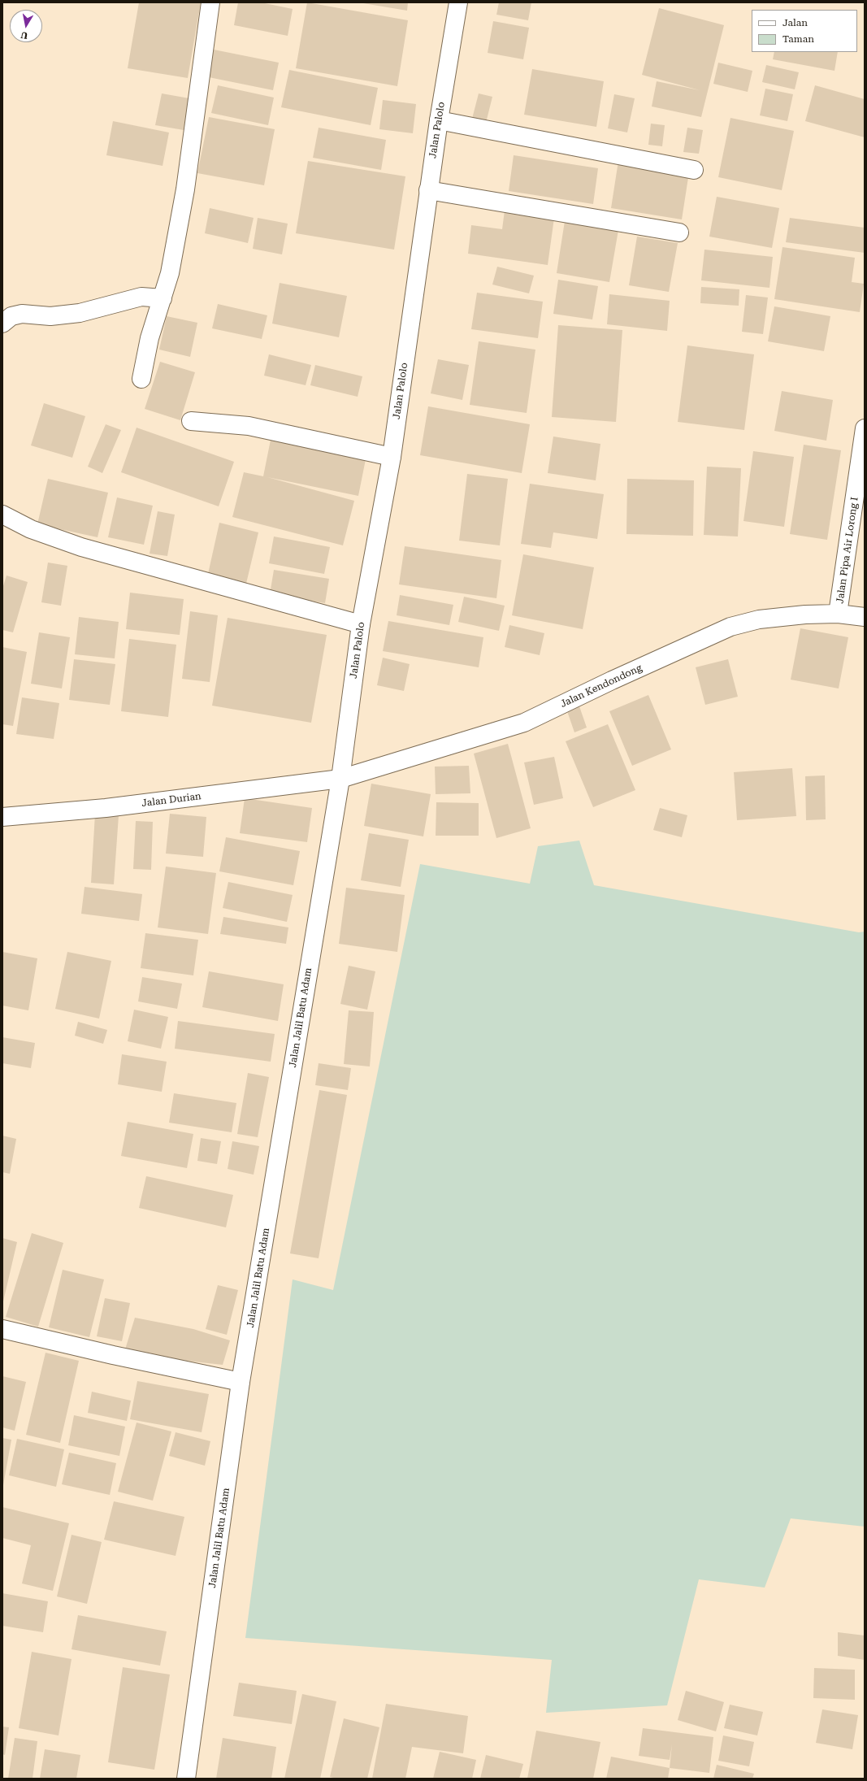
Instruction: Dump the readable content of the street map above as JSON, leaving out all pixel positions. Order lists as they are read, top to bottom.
{
  "streets": {
    "street": [
      "Jalan Palolo",
      "Jalan Pipa Air Lorong I",
      "Jalan Kendondong",
      "Jalan Durian",
      "Jalan Jalil Batu Adam"
    ]
  },
  "crossings": [
    ["Jalan Palolo", "Jalan Kendondong"],
    ["Jalan Palolo", "Jalan Durian"],
    ["Jalan Palolo", "Jalan Jalil Batu Adam"],
    ["Jalan Pipa Air Lorong I", "Jalan Kendondong"],
    ["Jalan Kendondong", "Jalan Durian"],
    ["Jalan Kendondong", "Jalan Jalil Batu Adam"],
    ["Jalan Durian", "Jalan Jalil Batu Adam"]
  ],
  "legend": ["Jalan", "Taman"],
  "north": "bottom"
}
